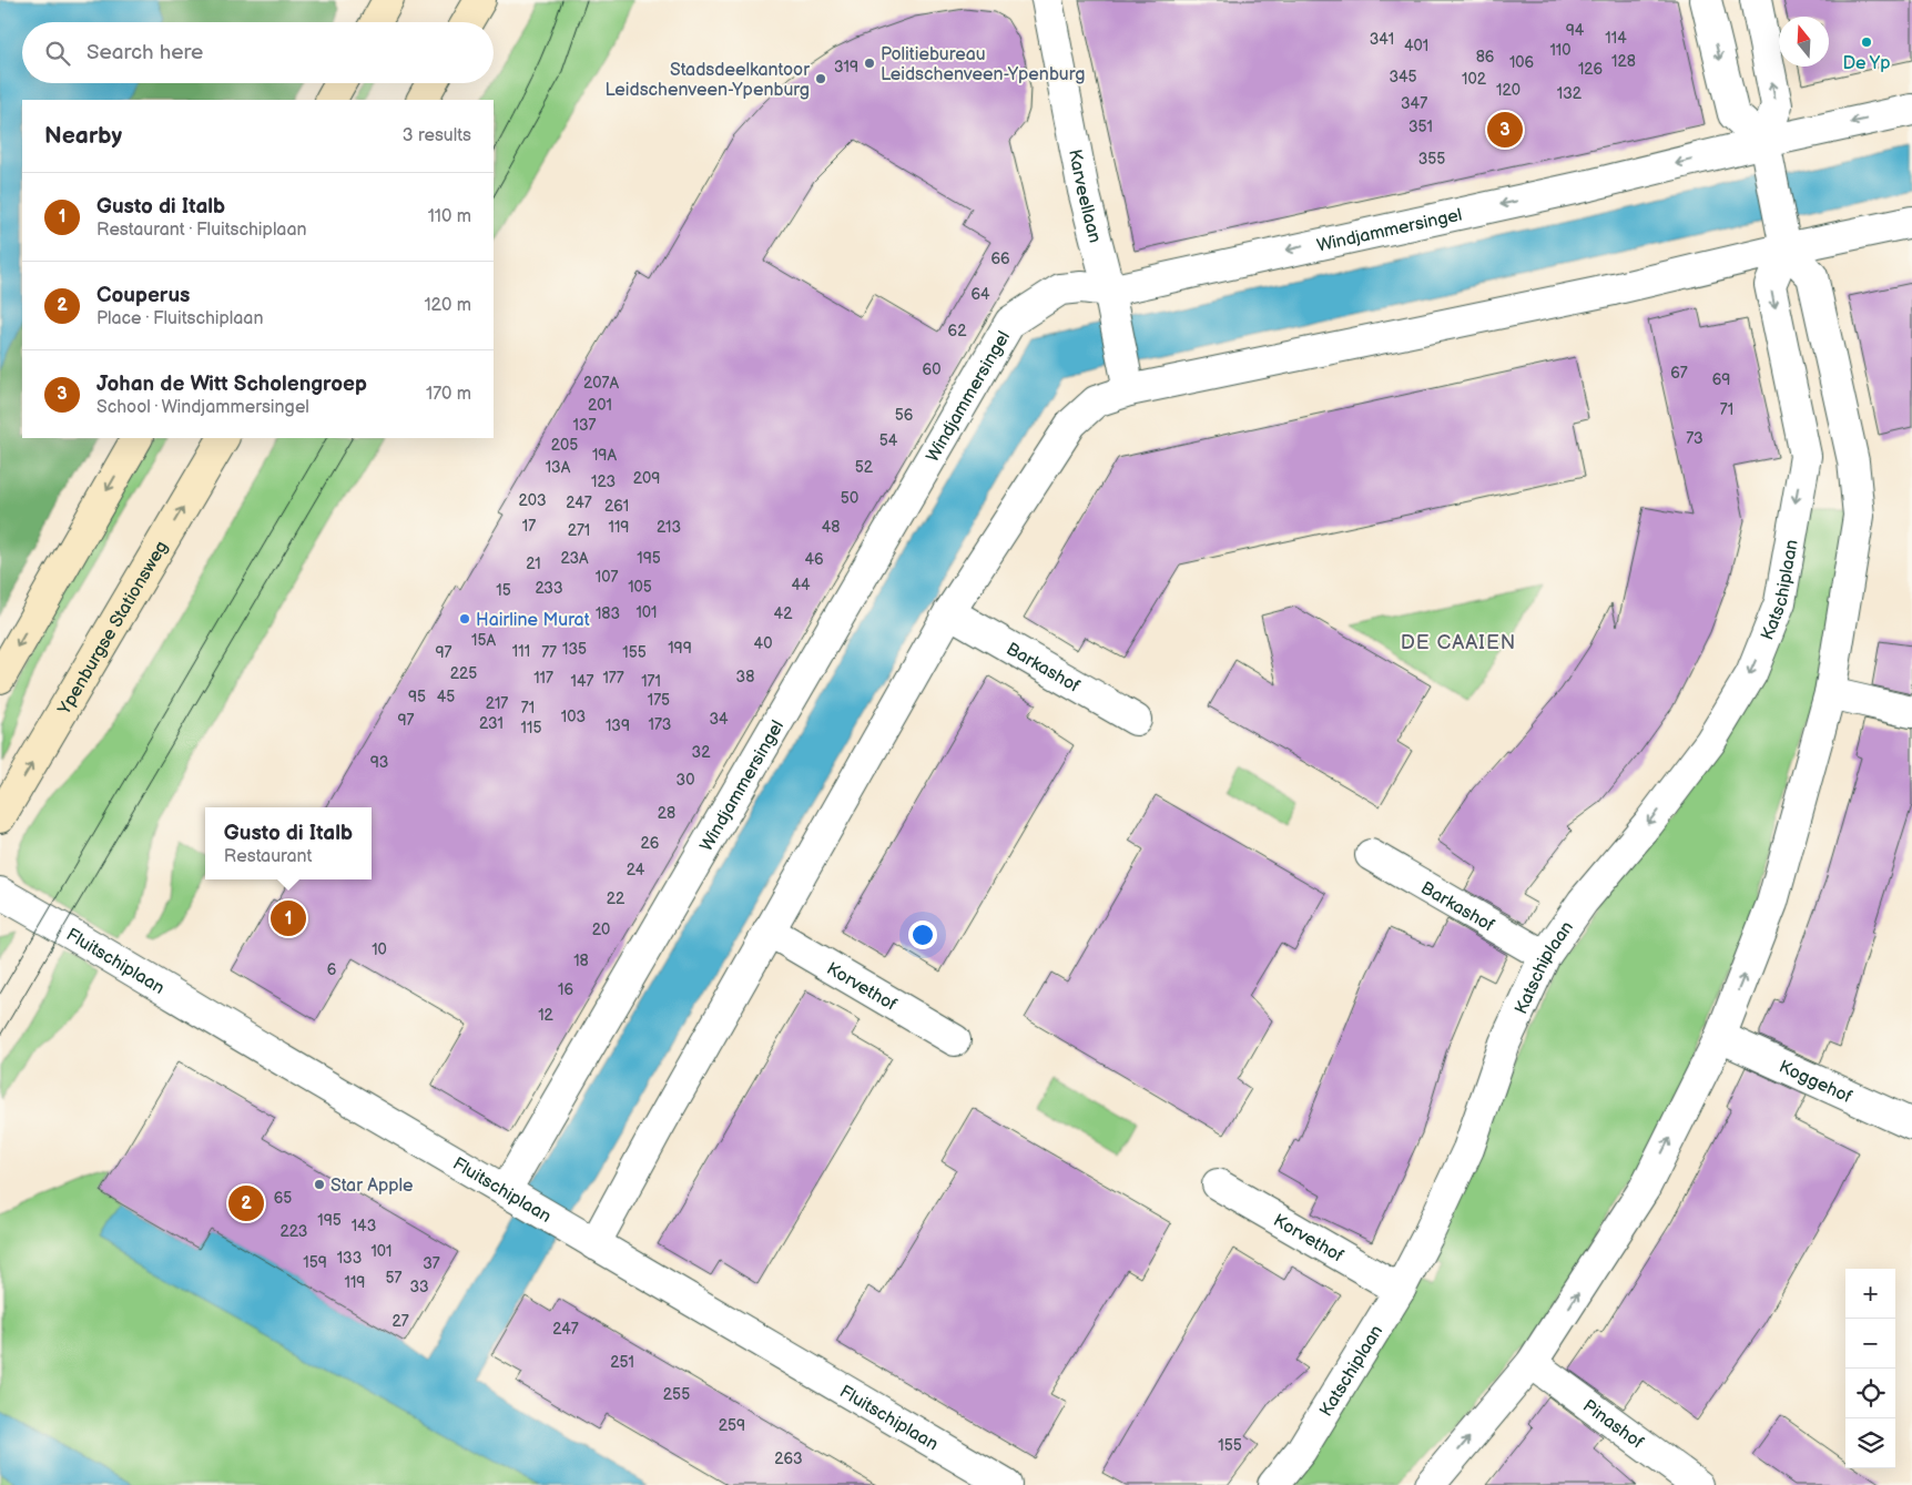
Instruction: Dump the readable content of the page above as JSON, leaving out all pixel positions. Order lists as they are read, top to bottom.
{
  "streets": {
    "main road": ["Ypenburgse Stationsweg"],
    "street": [
      "Karveellaan",
      "Windjammersingel",
      "Katschiplaan",
      "Barkashof",
      "Fluitschiplaan",
      "Korvethof",
      "Koggehof",
      "Pinashof"
    ]
  },
  "crossings": [
    ["Karveellaan", "Windjammersingel"],
    ["Windjammersingel", "Fluitschiplaan"],
    ["Katschiplaan", "Barkashof"],
    ["Katschiplaan", "Korvethof"]
  ],
  "districts": ["DE CAAIEN"],
  "places": [
    "De Yp",
    "Politiebureau Leidschenveen-Ypenburg",
    "Stadsdeelkantoor Leidschenveen-Ypenburg",
    "Hairline Murat",
    "Star Apple"
  ],
  "house_numbers": [
    "94",
    "114",
    "341",
    "401",
    "110",
    "86",
    "128",
    "106",
    "319",
    "126",
    "345",
    "102",
    "120",
    "132",
    "347",
    "351",
    "355",
    "66",
    "64",
    "62",
    "60",
    "67",
    "69",
    "207A",
    "201",
    "71",
    "56",
    "137",
    "73",
    "54",
    "205",
    "19A",
    "13A",
    "52",
    "209",
    "123",
    "50",
    "203",
    "247",
    "261",
    "17",
    "119",
    "213",
    "48",
    "271",
    "23A",
    "195",
    "46",
    "21",
    "107",
    "44",
    "105",
    "233",
    "15",
    "101",
    "183",
    "42",
    "15A",
    "40",
    "199",
    "135",
    "111",
    "97",
    "77",
    "155",
    "225",
    "38",
    "117",
    "177",
    "147",
    "171",
    "95",
    "45",
    "175",
    "217",
    "71",
    "103",
    "34",
    "97",
    "231",
    "173",
    "139",
    "115",
    "32",
    "93",
    "30",
    "28",
    "26",
    "24",
    "22",
    "20",
    "10",
    "18",
    "6",
    "16",
    "12",
    "65",
    "195",
    "143",
    "223",
    "101",
    "133",
    "159",
    "37",
    "57",
    "119",
    "33",
    "27",
    "247",
    "251",
    "255",
    "259",
    "155",
    "263"
  ],
  "north": "top",
  "page": {
    "search": "Search here",
    "heading": ["Nearby", "3 results"],
    "pins": ["3", "1", "2"],
    "list": [
      {
        "mark": "1",
        "name": "Gusto di Italb",
        "note": "Restaurant · Fluitschiplaan",
        "value": "110 m"
      },
      {
        "mark": "2",
        "name": "Couperus",
        "note": "Place · Fluitschiplaan",
        "value": "120 m"
      },
      {
        "mark": "3",
        "name": "Johan de Witt Scholengroep",
        "note": "School · Windjammersingel",
        "value": "170 m"
      }
    ],
    "popup": ["Gusto di Italb", "Restaurant"],
    "map_buttons": ["+", "−"]
  }
}
